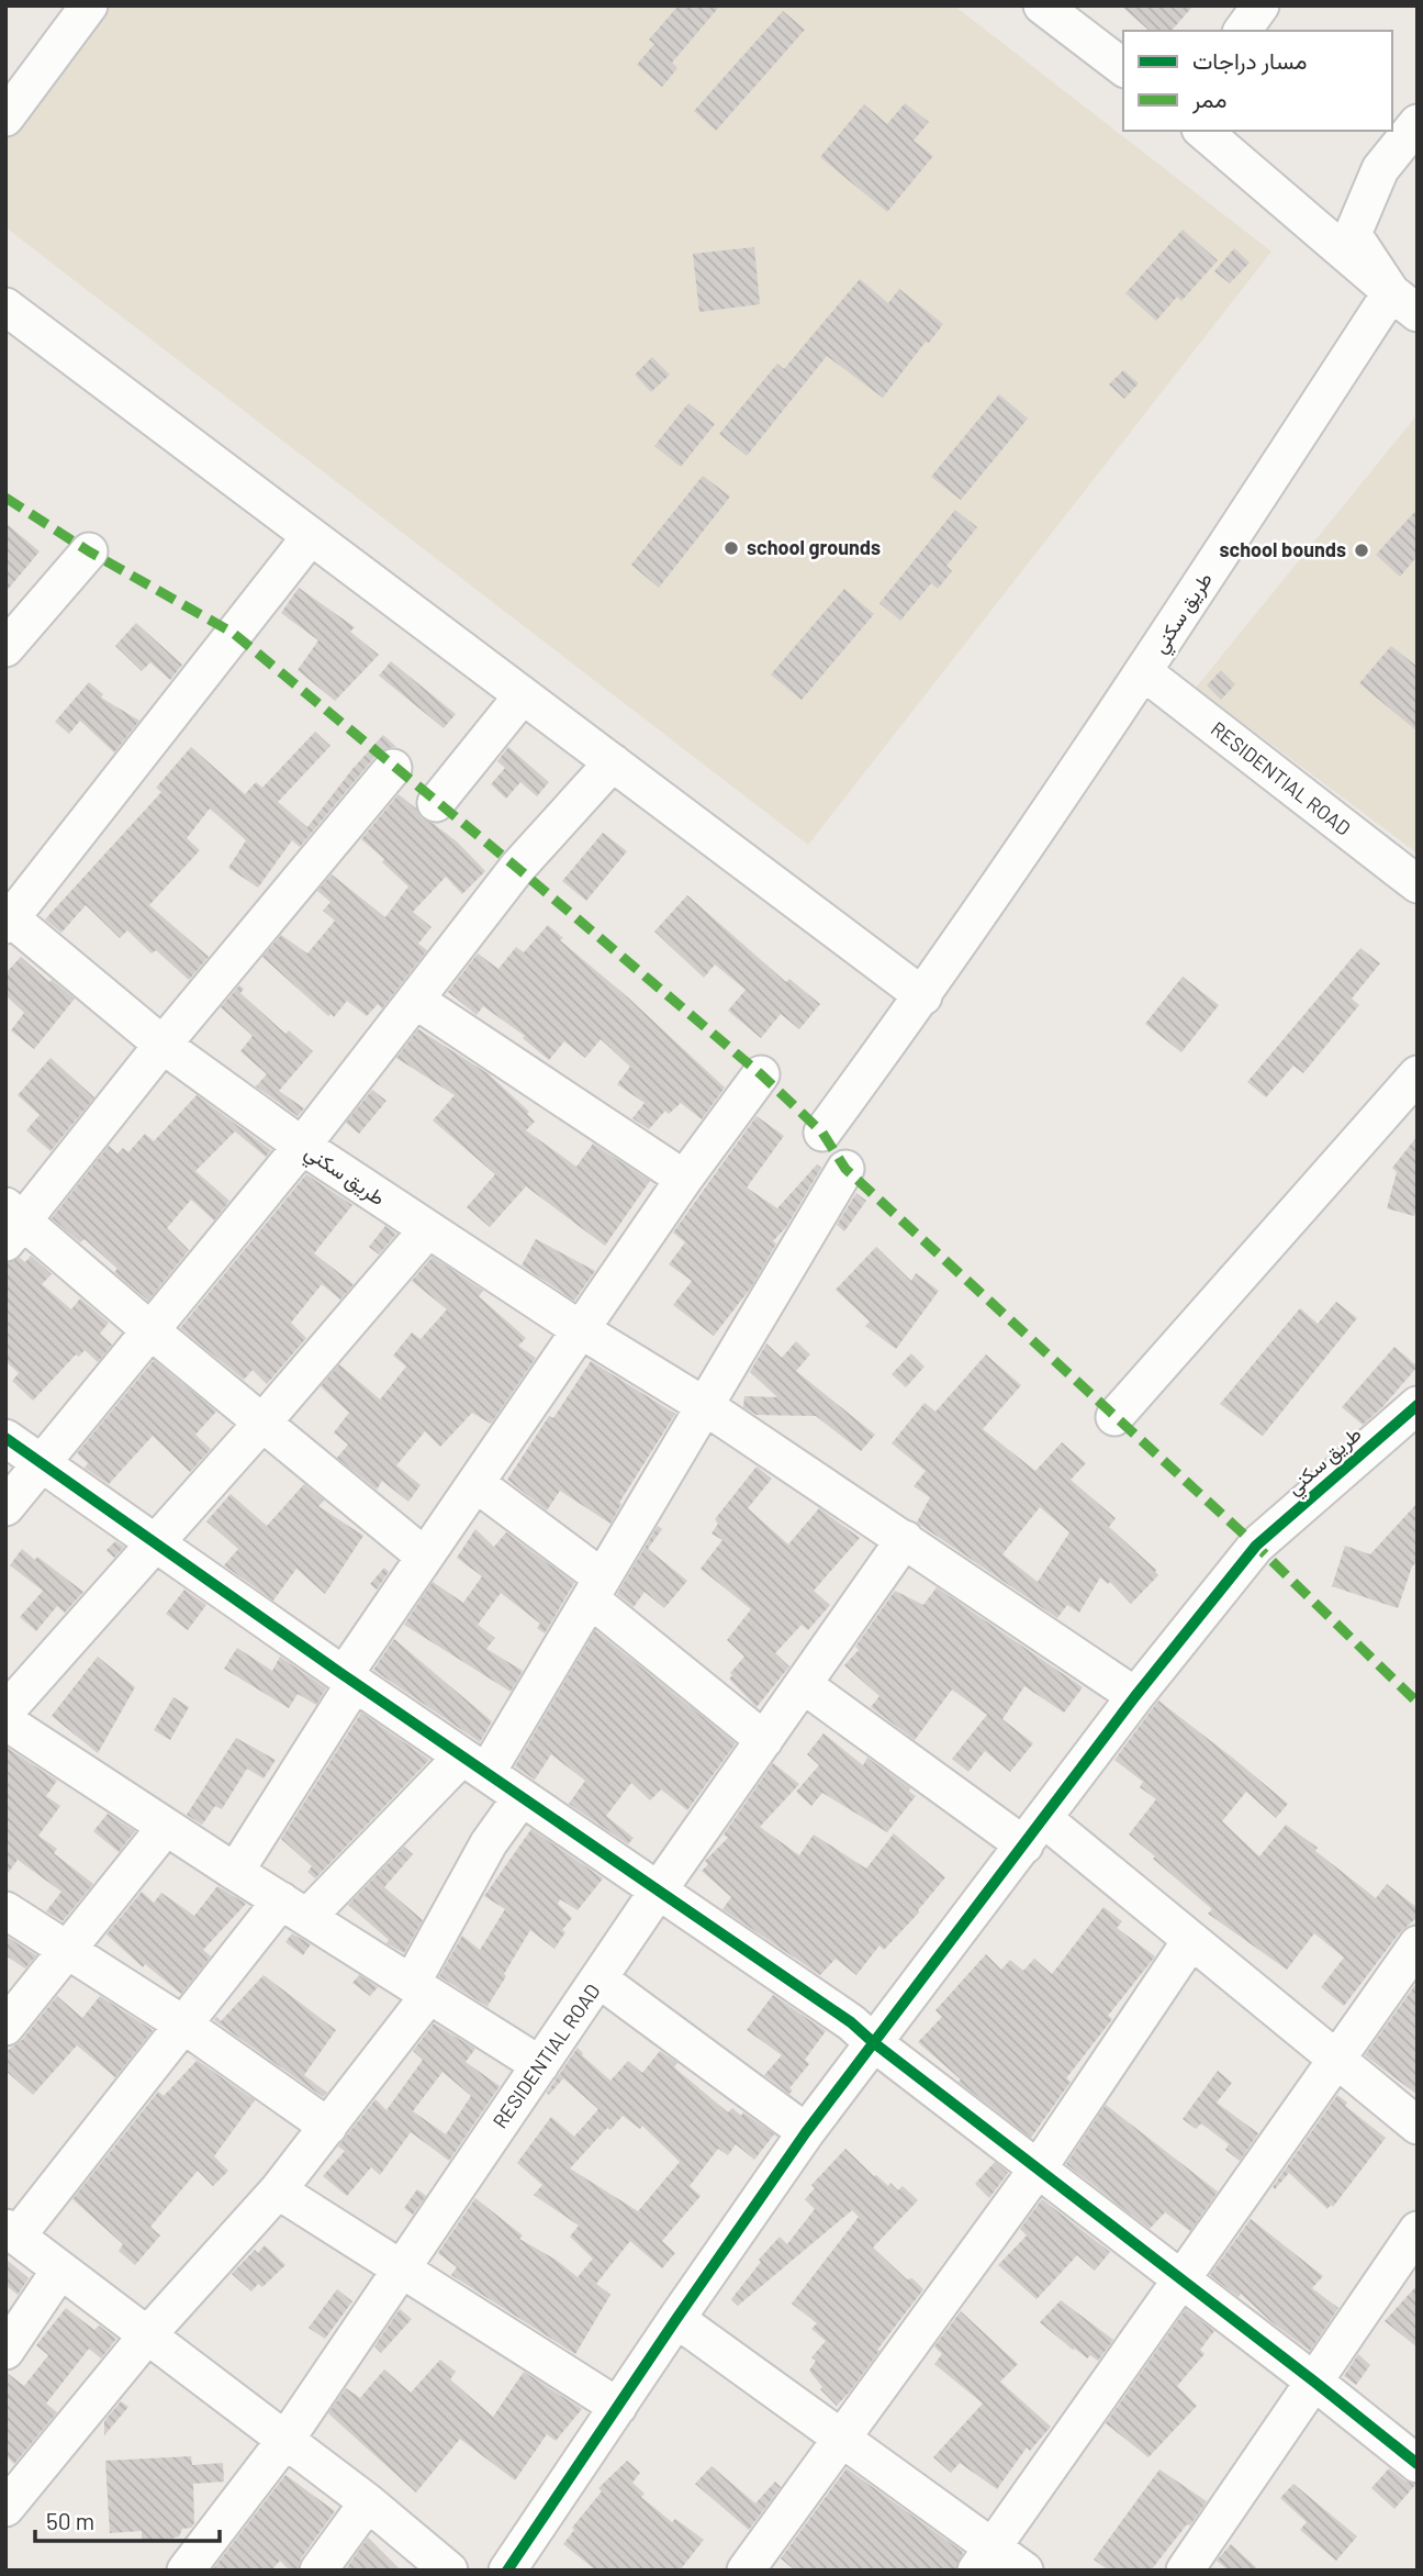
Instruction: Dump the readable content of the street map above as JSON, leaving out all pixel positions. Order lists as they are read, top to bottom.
{
  "streets": {
    "street": ["طريق سكني", "RESIDENTIAL ROAD"]
  },
  "crossings": [
    ["طريق سكني", "RESIDENTIAL ROAD"]
  ],
  "places": ["school grounds", "school bounds"],
  "legend": ["مسار دراجات", "ممر"],
  "scale_bar": "50 m"
}
